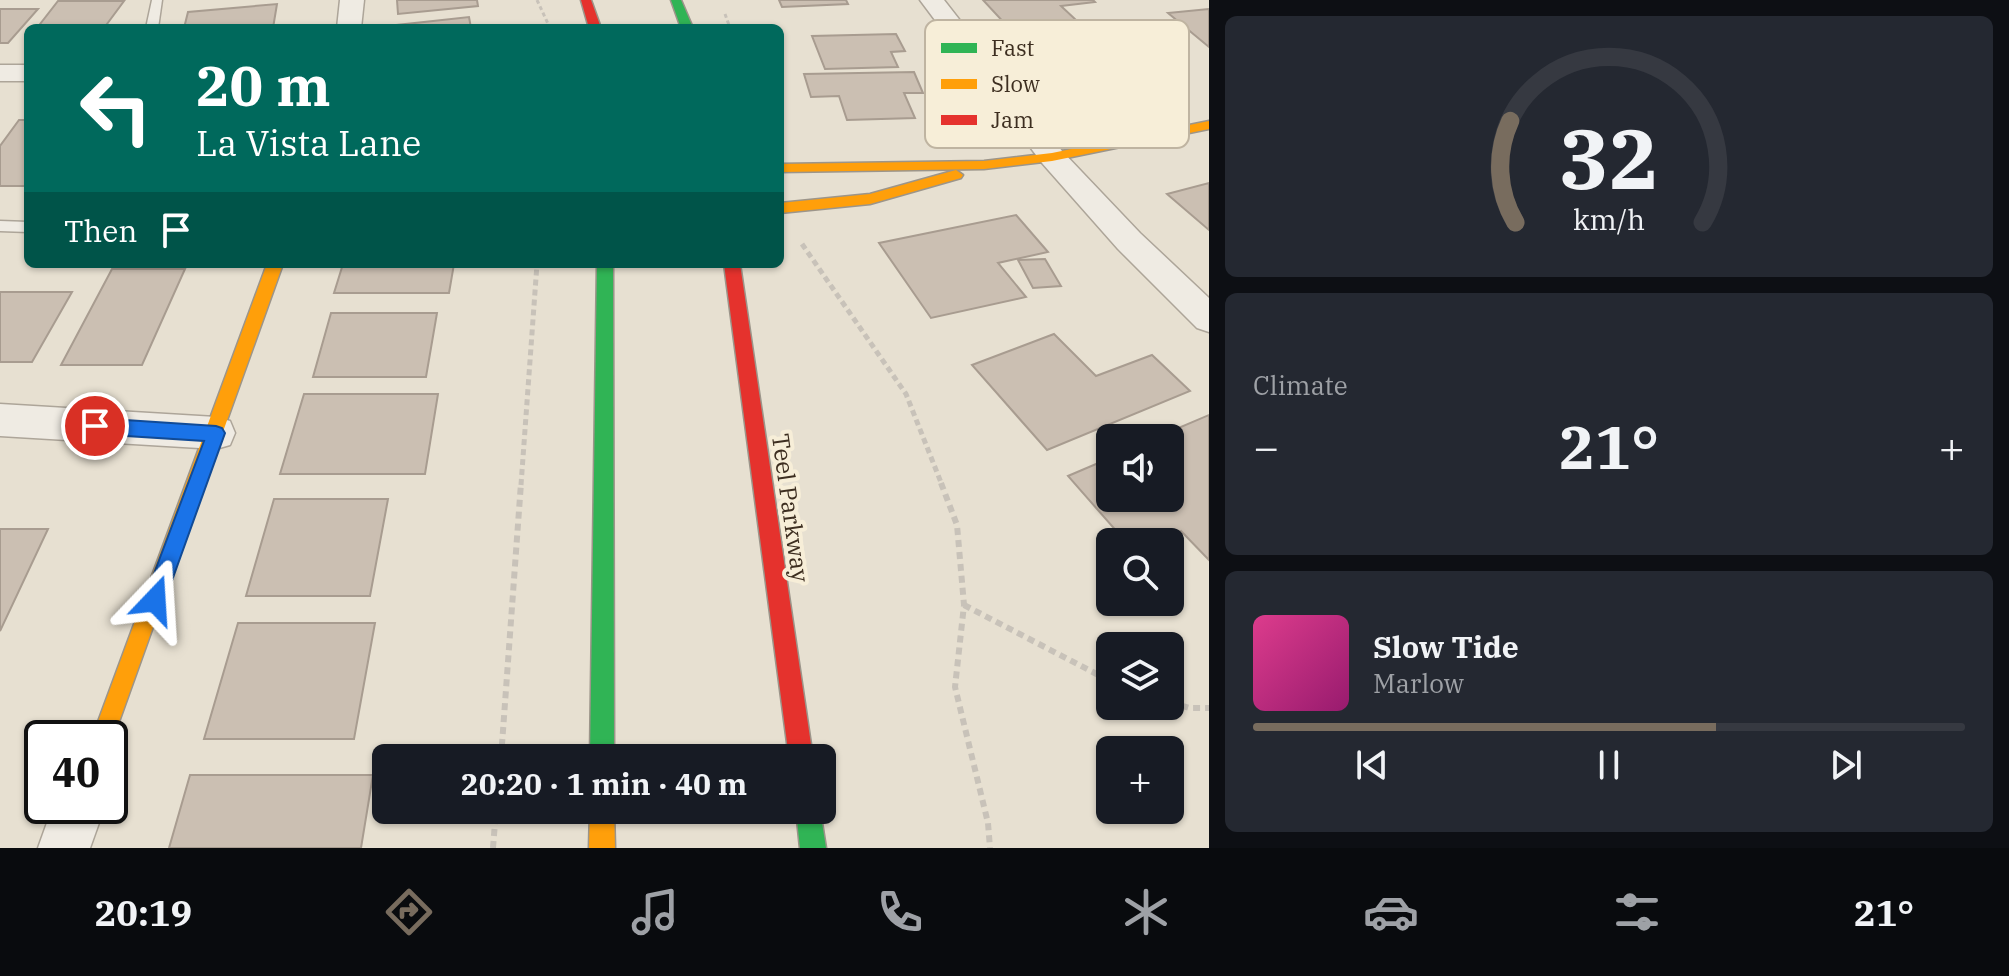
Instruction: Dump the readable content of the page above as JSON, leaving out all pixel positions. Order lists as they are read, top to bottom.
{
  "streets": {
    "street": ["Teel Parkway"]
  },
  "legend": ["Fast", "Slow", "Jam"],
  "page": {
    "turn": ["20 m", "La Vista Lane"],
    "then": "Then",
    "tile": "Climate",
    "heat": ["−", "21°", "+"],
    "map_buttons": "+",
    "song": ["Slow Tide", "Marlow"],
    "limit": "40",
    "trip": "20:20 · 1 min · 40 m",
    "tabs": ["20:19", "21°"],
    "gauge": ["32", "km/h"]
  }
}
